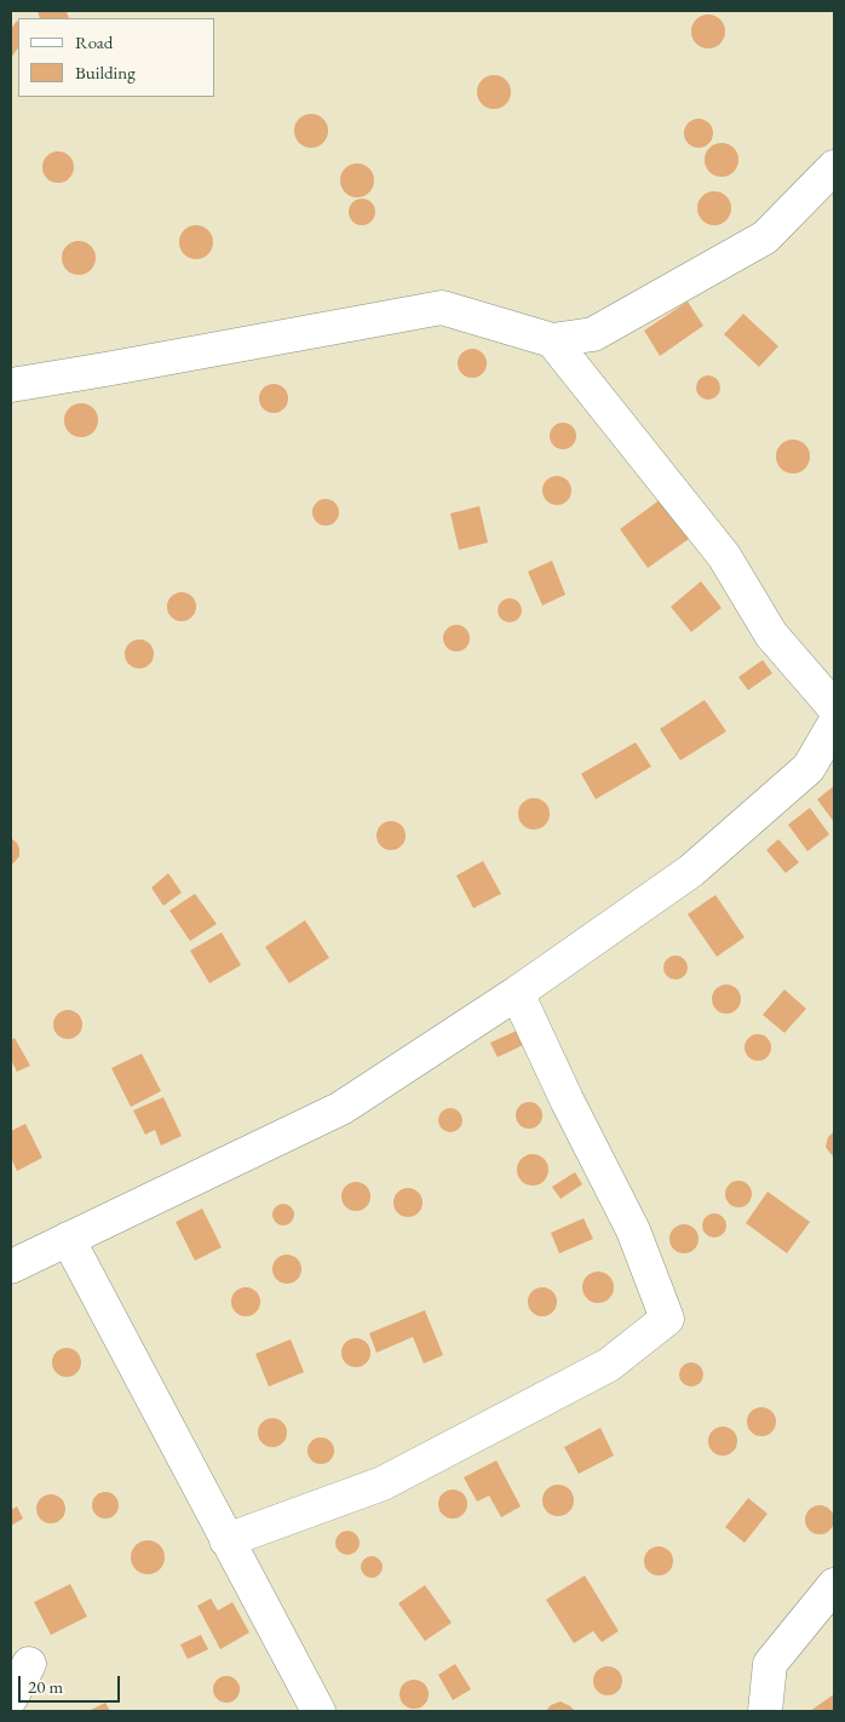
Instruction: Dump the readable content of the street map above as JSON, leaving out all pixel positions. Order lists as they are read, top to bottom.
{
  "legend": ["Road", "Building"],
  "scale_bar": "20 m"
}
